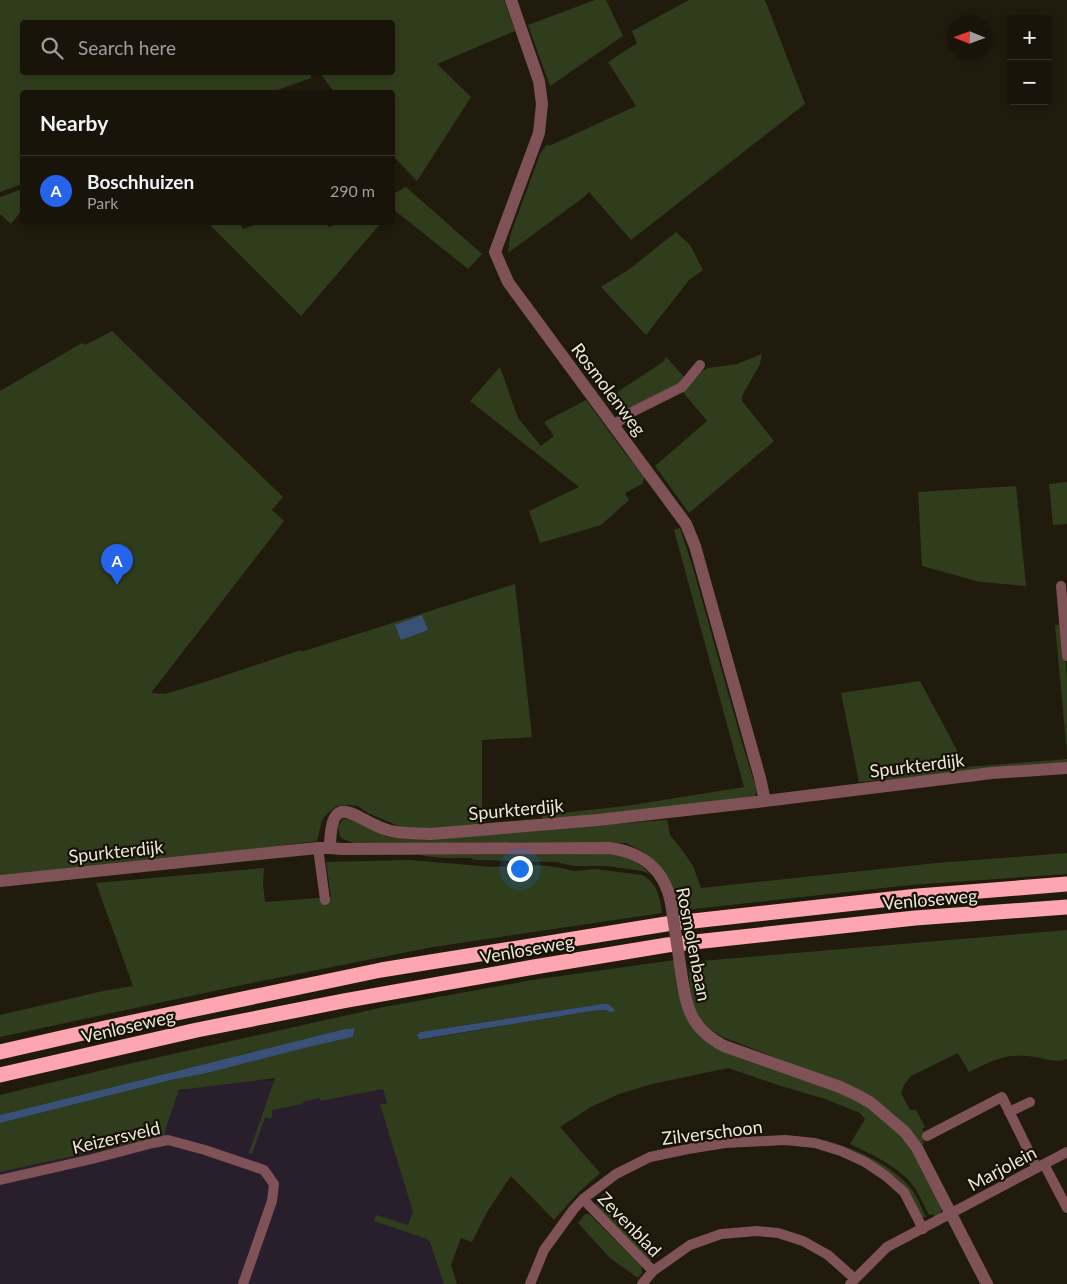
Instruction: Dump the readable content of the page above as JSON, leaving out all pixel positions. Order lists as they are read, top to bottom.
{
  "streets": {
    "highway": ["Venloseweg"],
    "street": [
      "Rosmolenweg",
      "Spurkterdijk",
      "Rosmolenbaan",
      "Zilverschoon",
      "Keizersveld",
      "Marjolein",
      "Zevenblad"
    ]
  },
  "crossings": [
    ["Rosmolenweg", "Spurkterdijk"],
    ["Spurkterdijk", "Rosmolenbaan"],
    ["Rosmolenbaan", "Marjolein"],
    ["Zilverschoon", "Marjolein"],
    ["Zilverschoon", "Zevenblad"],
    ["Marjolein", "Zevenblad"]
  ],
  "north": "left",
  "page": {
    "map_buttons": ["+", "−"],
    "search": "Search here",
    "heading": "Nearby",
    "list": [
      {
        "mark": "A",
        "name": "Boschhuizen",
        "note": "Park",
        "value": "290 m"
      }
    ],
    "pins": "A"
  }
}
